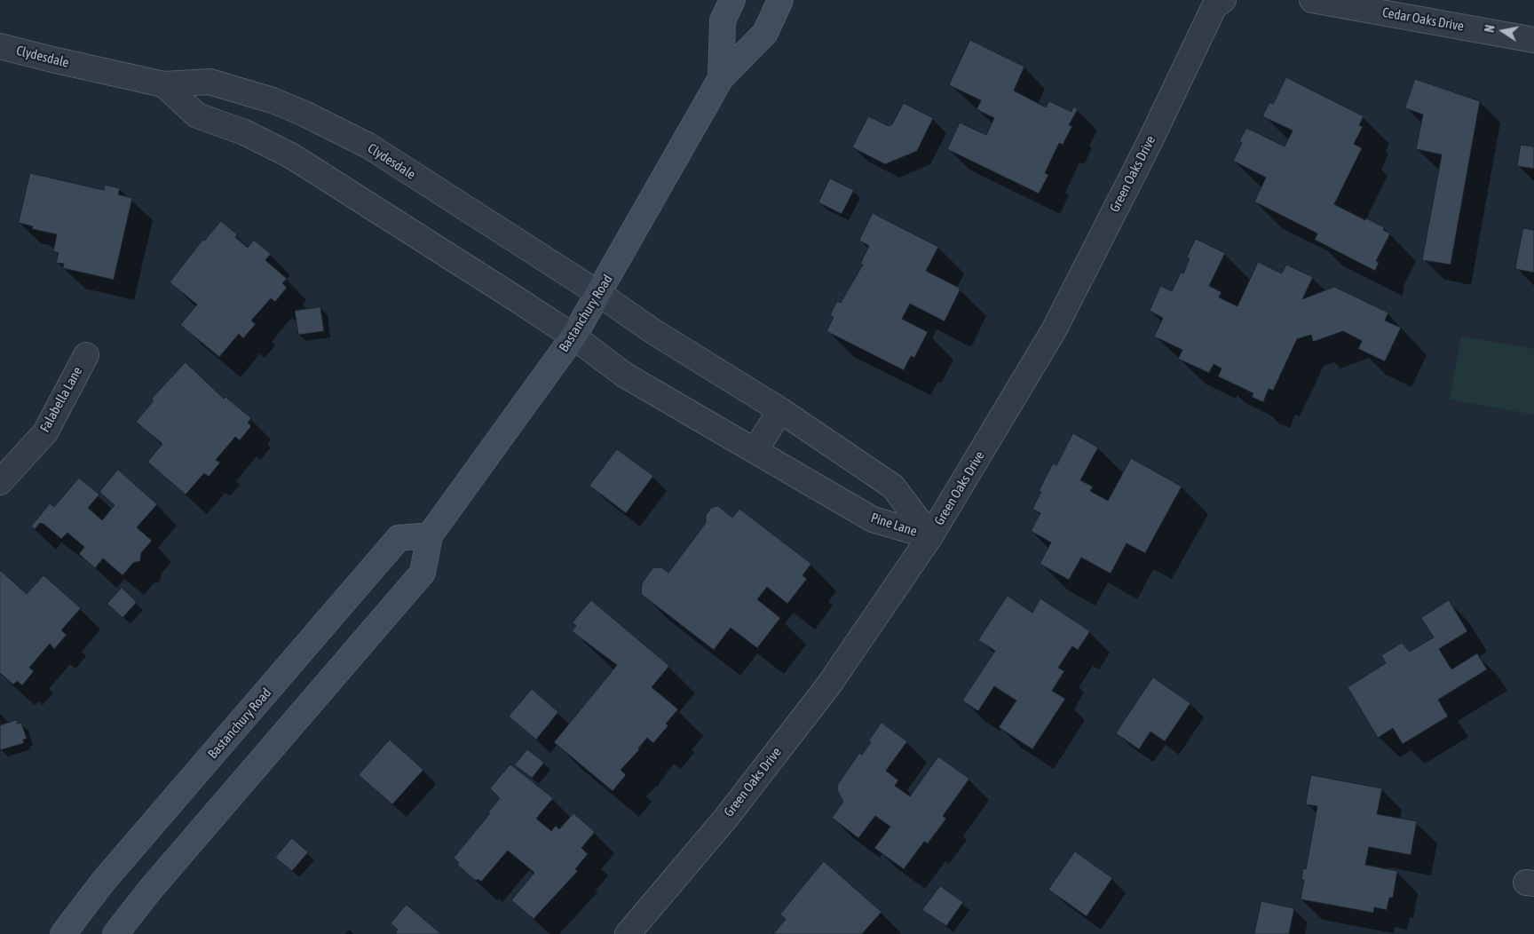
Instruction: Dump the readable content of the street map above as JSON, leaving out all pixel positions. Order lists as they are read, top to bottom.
{
  "streets": {
    "main road": ["Bastanchury Road"],
    "street": [
      "Cedar Oaks Drive",
      "Clydesdale",
      "Green Oaks Drive",
      "Falabella Lane",
      "Pine Lane"
    ]
  },
  "crossings": [
    ["Clydesdale", "Bastanchury Road"],
    ["Clydesdale", "Pine Lane"],
    ["Green Oaks Drive", "Pine Lane"],
    ["Bastanchury Road", "Pine Lane"]
  ],
  "north": "left"
}
